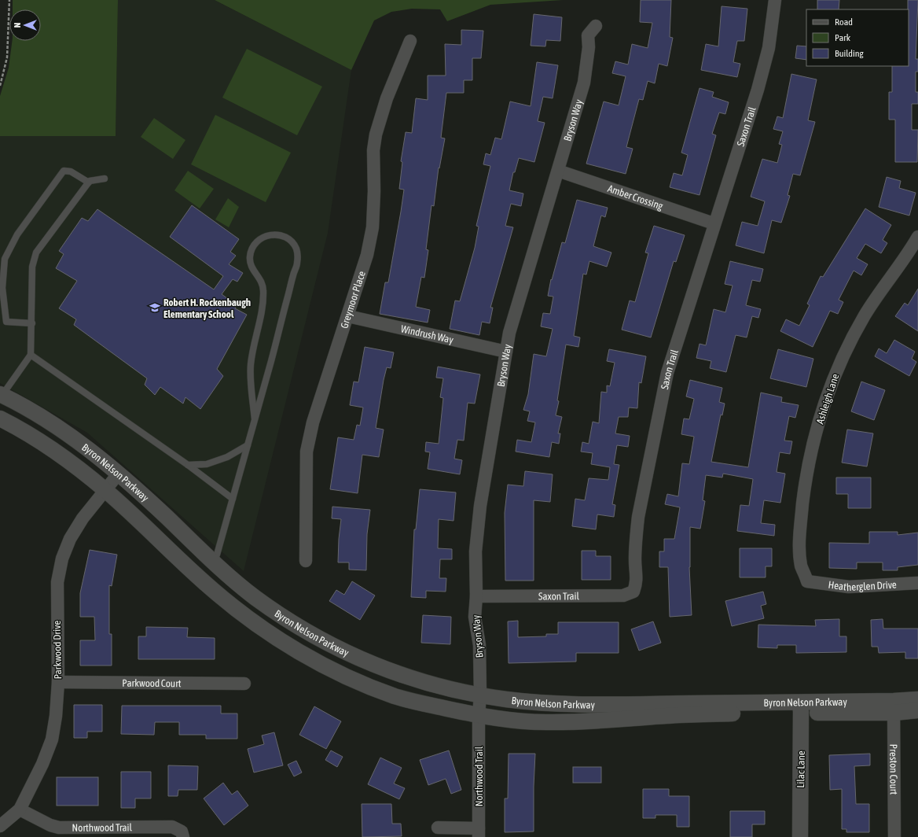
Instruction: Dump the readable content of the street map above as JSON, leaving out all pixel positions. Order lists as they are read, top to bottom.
{
  "streets": {
    "street": [
      "Bryson Way",
      "Saxon Trail",
      "Amber Crossing",
      "Greymoor Place",
      "Windrush Way",
      "Ashleigh Lane",
      "Byron Nelson Parkway",
      "Heatherglen Drive",
      "Parkwood Drive",
      "Parkwood Court",
      "Lilac Lane",
      "Preston Court",
      "Northwood Trail"
    ]
  },
  "crossings": [
    ["Bryson Way", "Saxon Trail"],
    ["Bryson Way", "Amber Crossing"],
    ["Bryson Way", "Windrush Way"],
    ["Bryson Way", "Byron Nelson Parkway"],
    ["Bryson Way", "Northwood Trail"],
    ["Saxon Trail", "Amber Crossing"],
    ["Greymoor Place", "Windrush Way"],
    ["Ashleigh Lane", "Heatherglen Drive"],
    ["Byron Nelson Parkway", "Parkwood Drive"],
    ["Byron Nelson Parkway", "Lilac Lane"],
    ["Byron Nelson Parkway", "Preston Court"],
    ["Byron Nelson Parkway", "Northwood Trail"],
    ["Parkwood Drive", "Parkwood Court"],
    ["Parkwood Drive", "Northwood Trail"]
  ],
  "places": {
    "school or university": ["Robert H. Rockenbaugh Elementary School"]
  },
  "legend": ["Road", "Park", "Building"],
  "north": "left"
}
